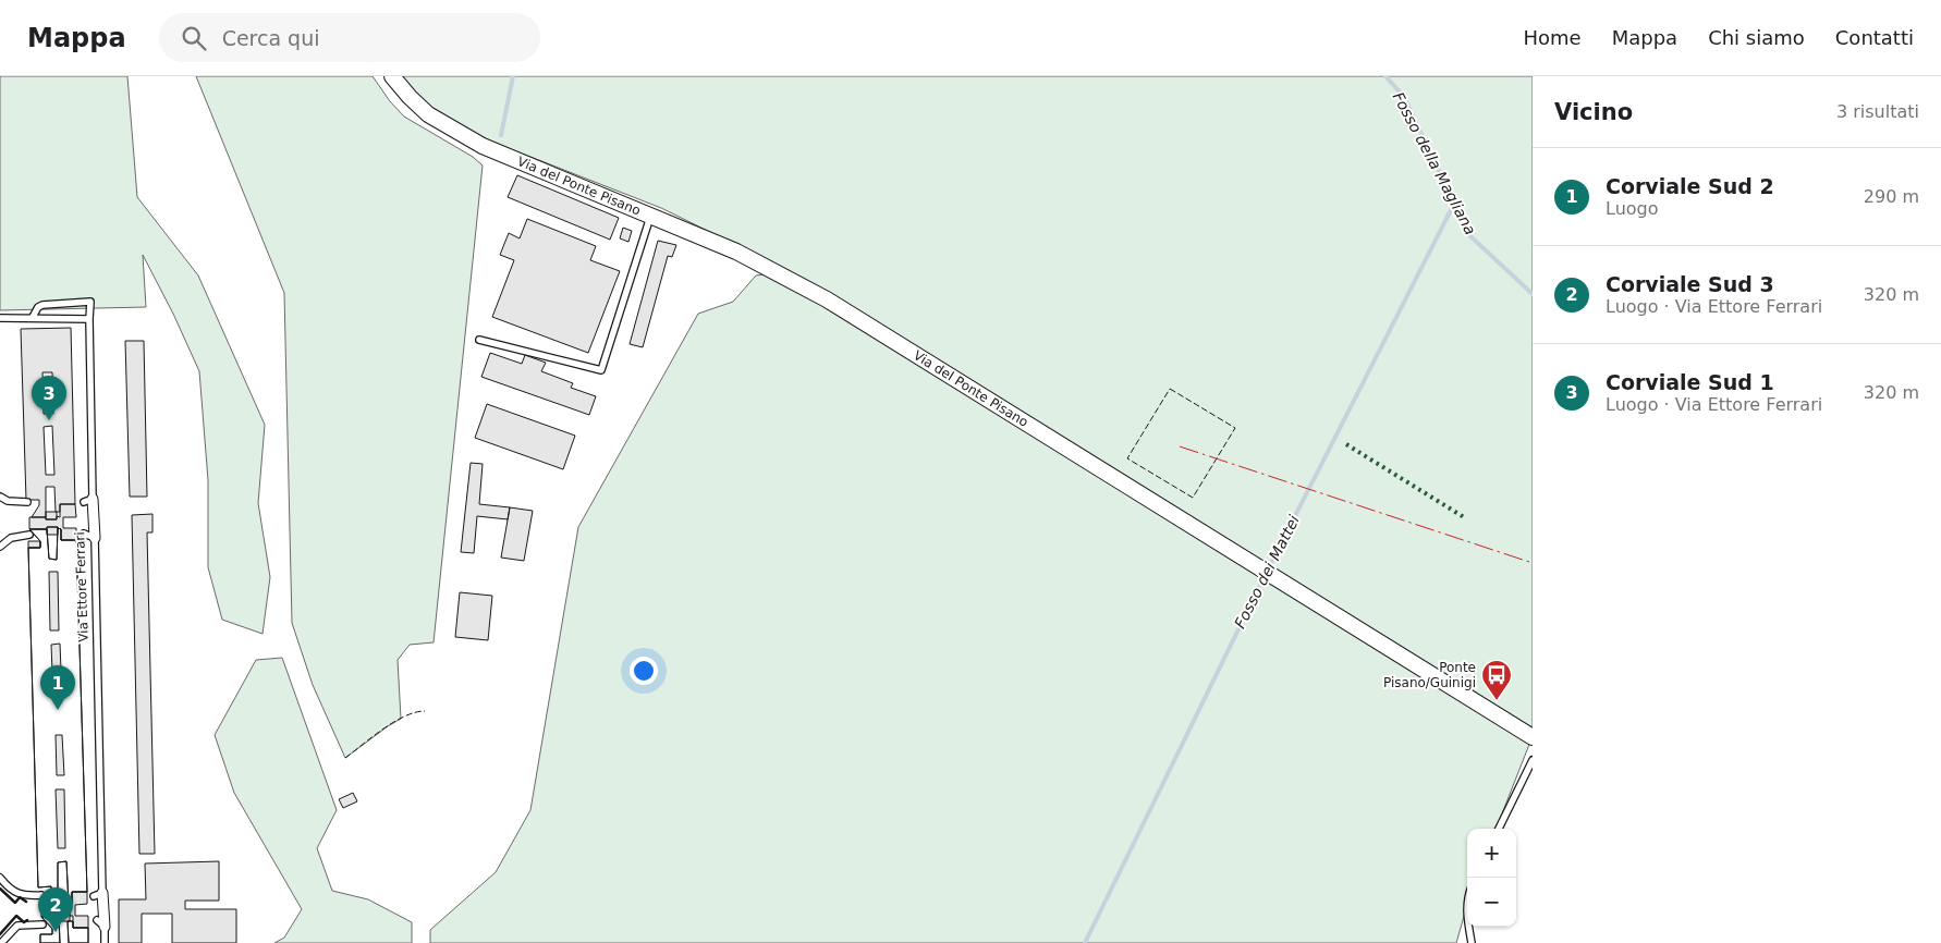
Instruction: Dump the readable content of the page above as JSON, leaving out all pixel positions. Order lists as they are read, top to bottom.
{
  "streets": {
    "street": ["Via del Ponte Pisano", "Via Ettore Ferrari"]
  },
  "water": ["Fosso della Magliana", "Fosso dei Mattei"],
  "places": {
    "bus stop": ["Ponte Pisano/Guinigi"]
  },
  "page": {
    "header": "Mappa",
    "search": "Cerca qui",
    "nav": [
      "Home",
      "Mappa",
      "Chi siamo",
      "Contatti"
    ],
    "heading": ["Vicino", "3 risultati"],
    "list": [
      {
        "mark": "1",
        "name": "Corviale Sud 2",
        "note": "Luogo",
        "value": "290 m"
      },
      {
        "mark": "2",
        "name": "Corviale Sud 3",
        "note": "Luogo · Via Ettore Ferrari",
        "value": "320 m"
      },
      {
        "mark": "3",
        "name": "Corviale Sud 1",
        "note": "Luogo · Via Ettore Ferrari",
        "value": "320 m"
      }
    ],
    "pins": ["3", "1", "2"],
    "map_buttons": ["+", "−"]
  }
}
